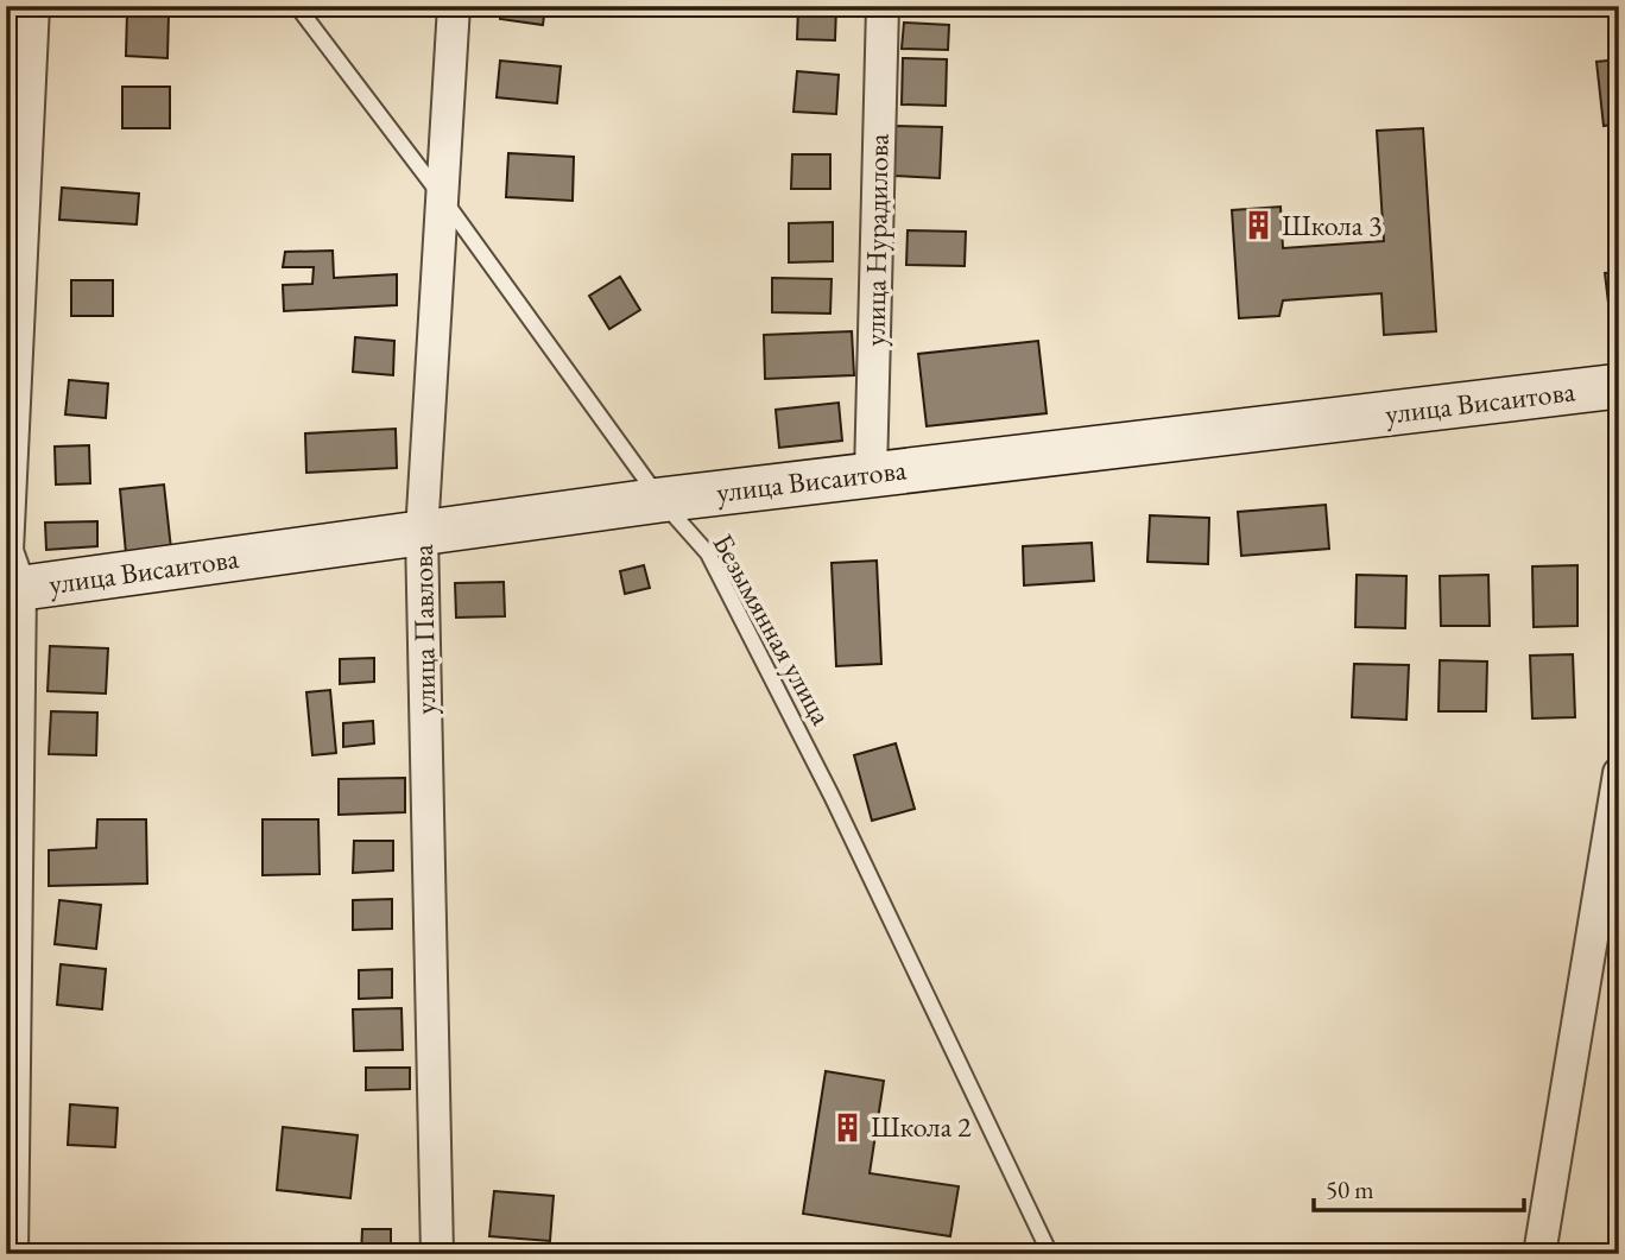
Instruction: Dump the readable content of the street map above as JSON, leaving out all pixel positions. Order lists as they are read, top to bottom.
{
  "streets": {
    "street": ["улица Нурадилова", "улица Висаитова", "улица Павлова"],
    "lane": ["Безымянная улица"]
  },
  "crossings": [
    ["улица Нурадилова", "улица Висаитова"],
    ["улица Висаитова", "улица Павлова"],
    ["улица Висаитова", "Безымянная улица"],
    ["улица Павлова", "Безымянная улица"]
  ],
  "places": {
    "building": ["Школа 3", "Школа 2"]
  },
  "scale_bar": "50 m"
}
